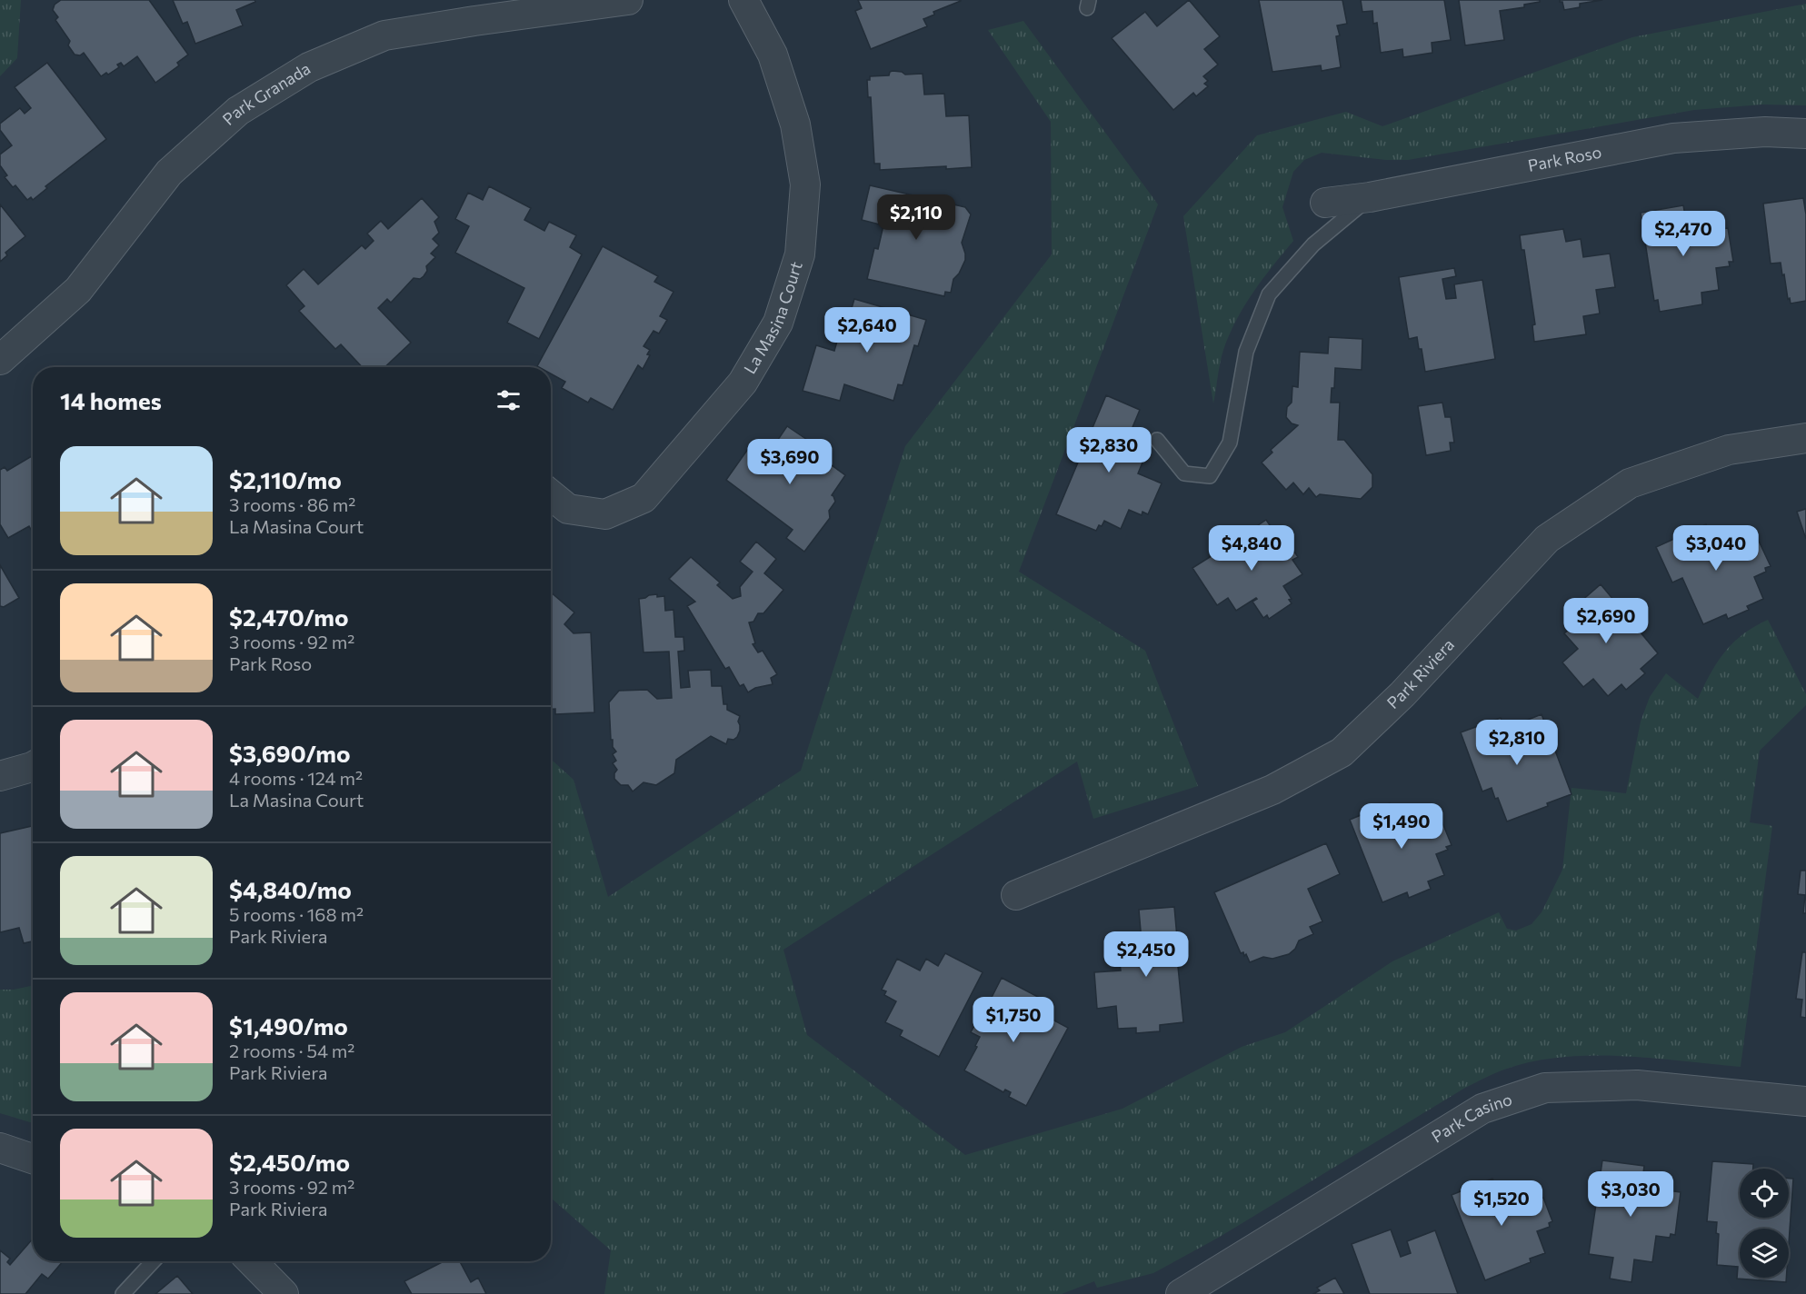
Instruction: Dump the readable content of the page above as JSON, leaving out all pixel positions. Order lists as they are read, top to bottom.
{
  "streets": {
    "street": [
      "Park Granada",
      "Park Roso",
      "La Masina Court",
      "Park Riviera",
      "Park Casino"
    ]
  },
  "page": {
    "price": [
      "$2,110",
      "$2,470",
      "$2,640",
      "$2,830",
      "$3,690",
      "$4,840",
      "$3,040",
      "$2,690",
      "$2,810",
      "$1,490",
      "$2,450",
      "$1,750",
      "$3,030",
      "$1,520"
    ],
    "heading": "14 homes",
    "list": [
      {
        "name": "$2,110/mo",
        "note": "3 rooms · 86 m² · La Masina Court"
      },
      {
        "name": "$2,470/mo",
        "note": "3 rooms · 92 m² · Park Roso"
      },
      {
        "name": "$3,690/mo",
        "note": "4 rooms · 124 m² · La Masina Court"
      },
      {
        "name": "$4,840/mo",
        "note": "5 rooms · 168 m² · Park Riviera"
      },
      {
        "name": "$1,490/mo",
        "note": "2 rooms · 54 m² · Park Riviera"
      },
      {
        "name": "$2,450/mo",
        "note": "3 rooms · 92 m² · Park Riviera"
      }
    ]
  }
}
